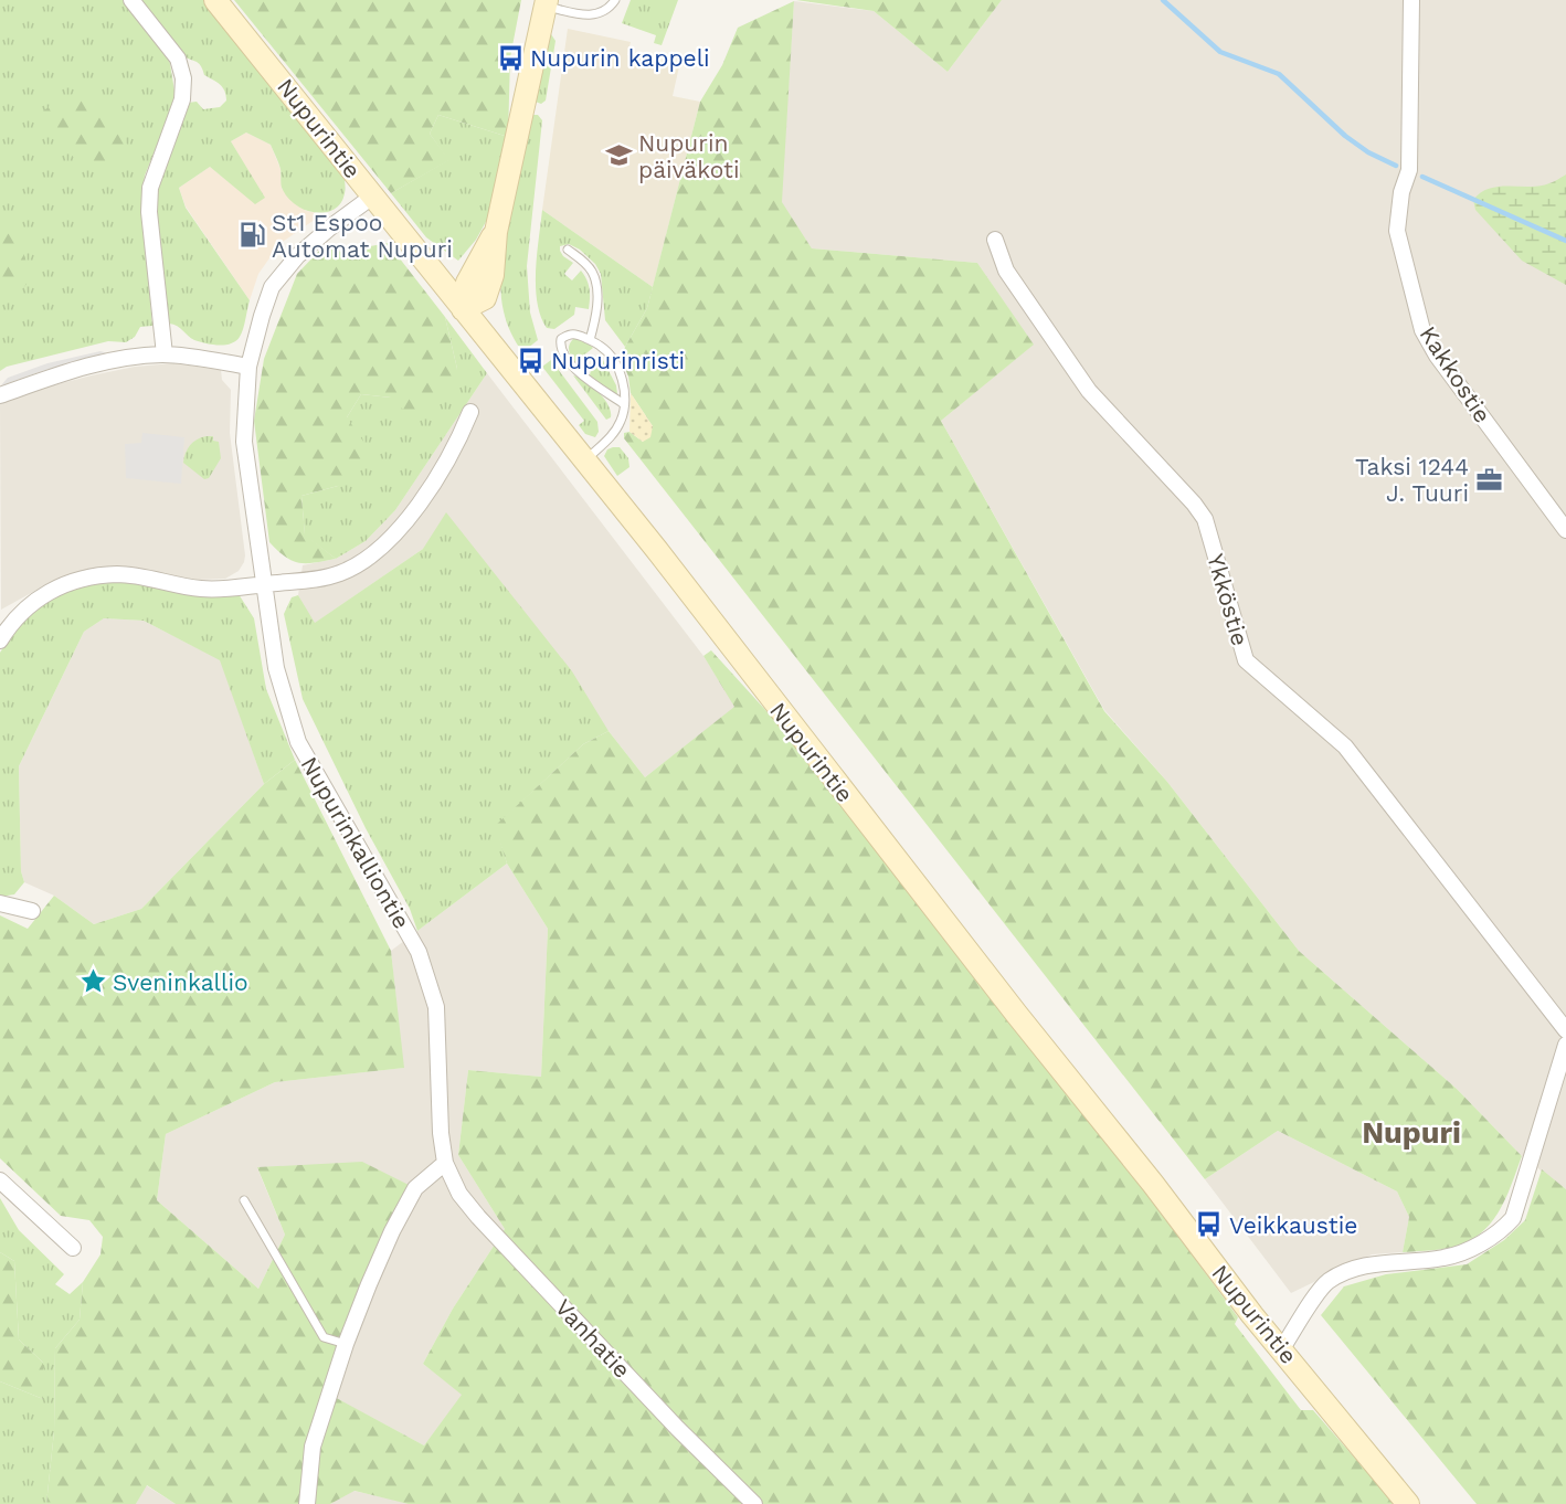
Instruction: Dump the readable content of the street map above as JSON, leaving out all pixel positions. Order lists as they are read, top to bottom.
{
  "streets": {
    "main road": ["Nupurintie"],
    "street": [
      "Kakkostie",
      "Ykköstie",
      "Nupurinkalliontie",
      "Vanhatie"
    ]
  },
  "crossings": [
    ["Nupurintie", "Nupurinkalliontie"],
    ["Nupurinkalliontie", "Vanhatie"]
  ],
  "districts": ["Nupuri"],
  "places": {
    "bus stop": ["Nupurin kappeli", "Nupurinristi", "Veikkaustie"],
    "school or university": ["Nupurin päiväkoti"],
    "fuel station": ["St1 Espoo Automat Nupuri"],
    "office": ["Taksi 1244 J. Tuuri"],
    "place": ["Sveninkallio"]
  }
}
